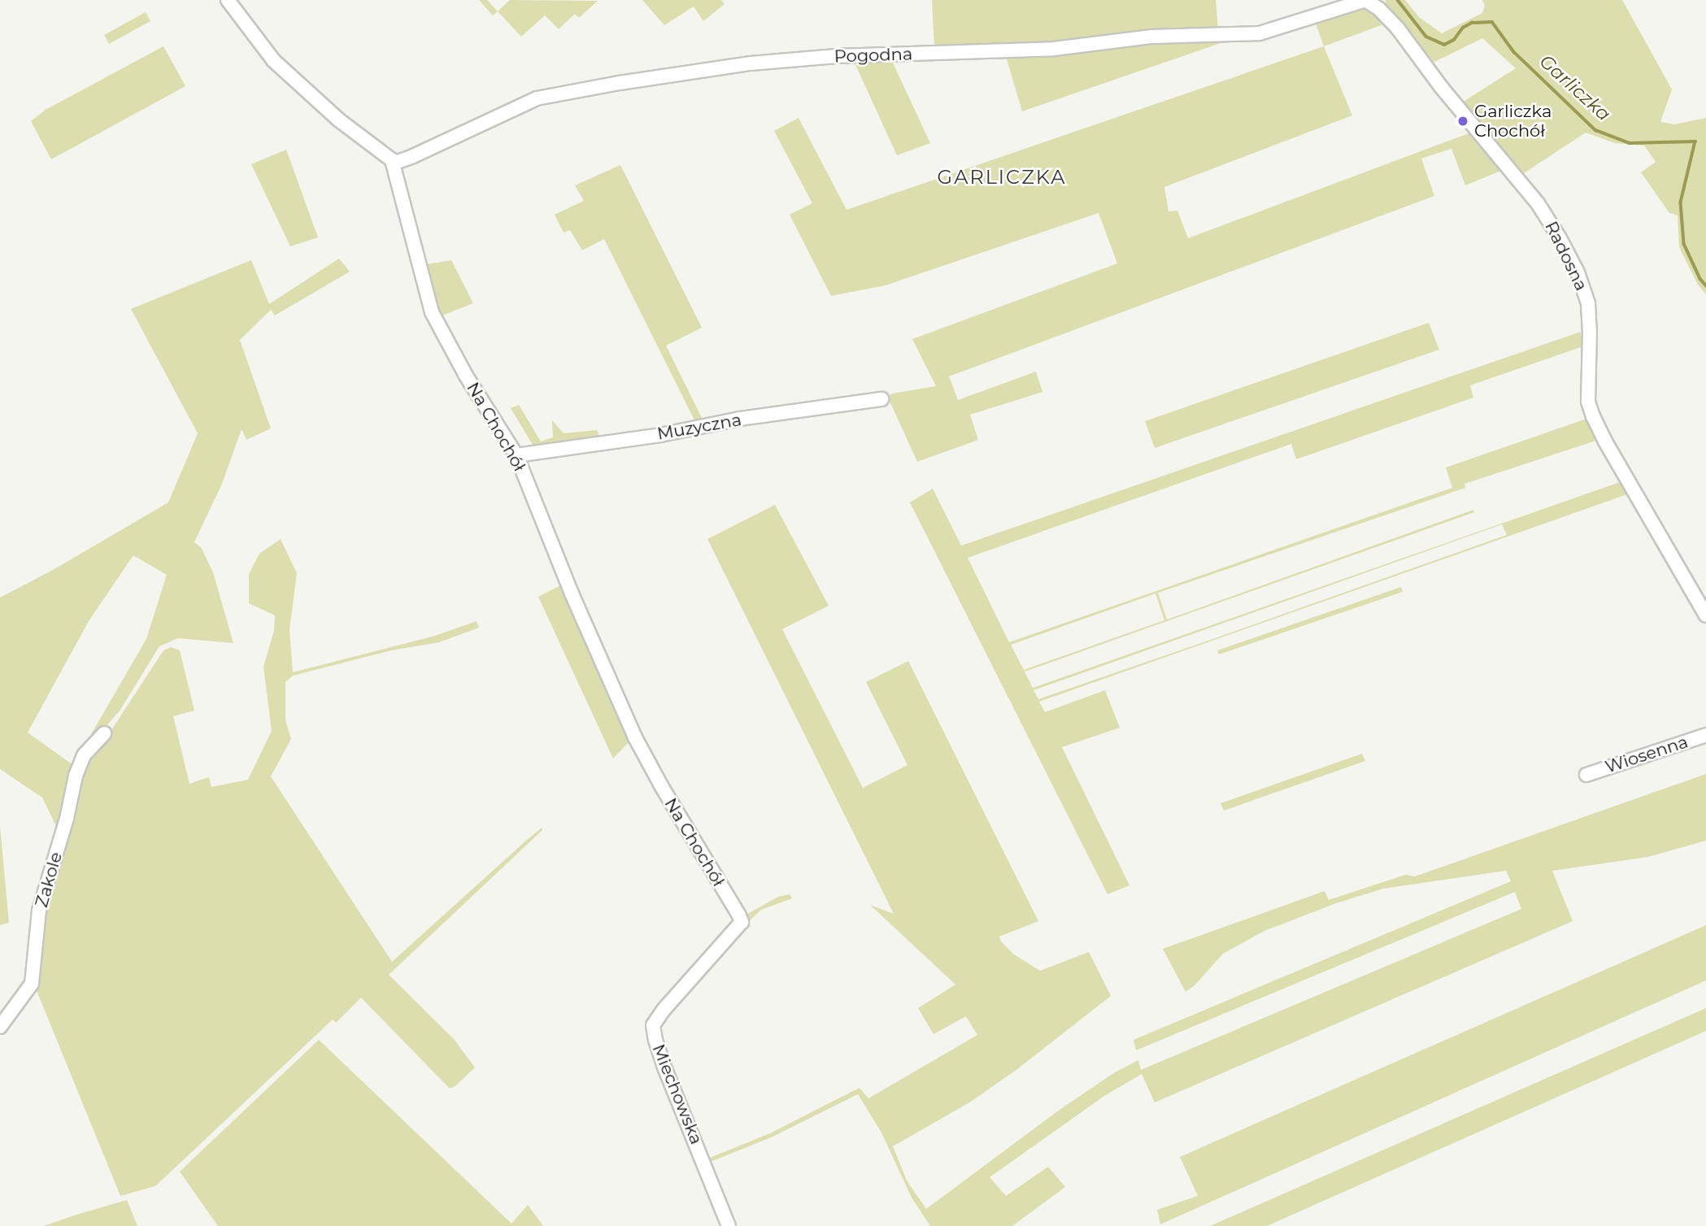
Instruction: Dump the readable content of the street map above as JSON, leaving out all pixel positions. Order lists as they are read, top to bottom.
{
  "streets": {
    "street": [
      "Pogodna",
      "Radosna",
      "Na Chochół",
      "Muzyczna",
      "Wiosenna",
      "Zakole",
      "Miechowska"
    ]
  },
  "crossings": [
    ["Pogodna", "Radosna"],
    ["Pogodna", "Na Chochół"],
    ["Na Chochół", "Muzyczna"],
    ["Na Chochół", "Miechowska"]
  ],
  "districts": ["GARLICZKA"],
  "water": ["Garliczka"],
  "places": ["Garliczka Chochół"]
}
